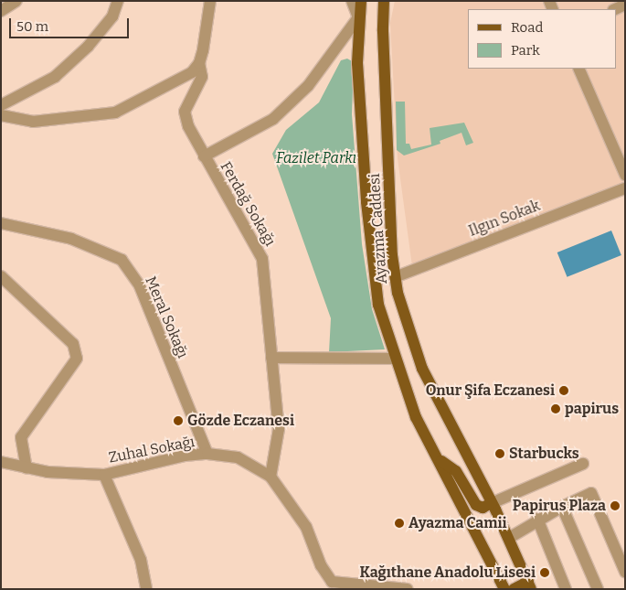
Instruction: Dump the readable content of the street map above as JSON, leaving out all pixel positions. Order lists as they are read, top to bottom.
{
  "streets": {
    "main road": ["Ayazma Caddesi"],
    "street": [
      "Ferdağ Sokağı",
      "Ilgın Sokak",
      "Meral Sokağı",
      "Zuhal Sokağı"
    ]
  },
  "crossings": [
    ["Ferdağ Sokağı", "Zuhal Sokağı"],
    ["Ilgın Sokak", "Ayazma Caddesi"],
    ["Meral Sokağı", "Zuhal Sokağı"]
  ],
  "parks": ["Fazilet Parkı"],
  "places": [
    "Onur Şifa Eczanesi",
    "papirus",
    "Gözde Eczanesi",
    "Starbucks",
    "Papirus Plaza",
    "Ayazma Camii",
    "Kağıthane Anadolu Lisesi"
  ],
  "legend": ["Road", "Park"],
  "scale_bar": "50 m"
}
